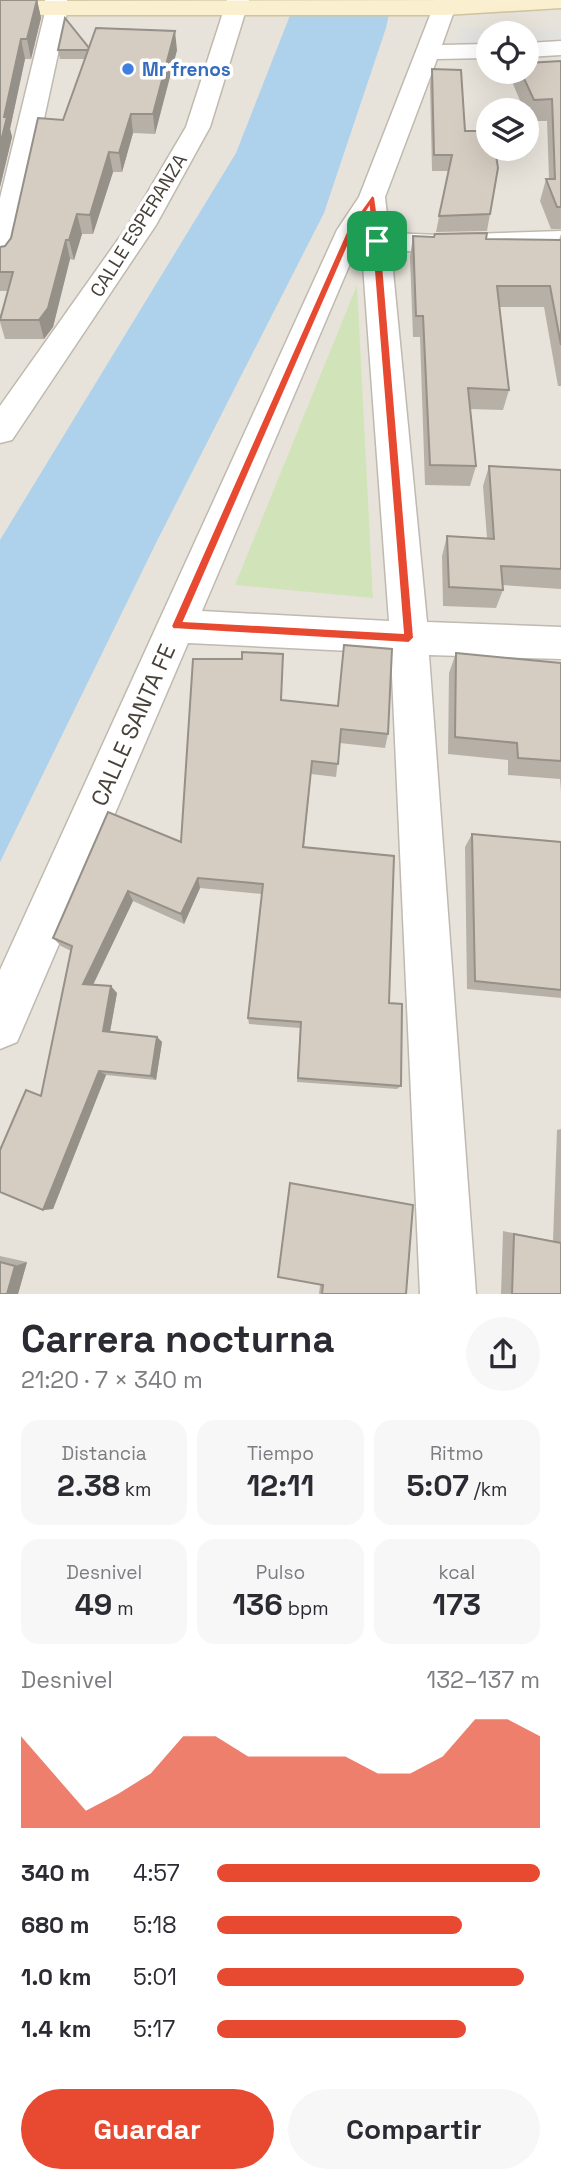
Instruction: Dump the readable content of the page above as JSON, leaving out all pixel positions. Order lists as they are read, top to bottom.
{
  "streets": {
    "street": ["CALLE ESPERANZA", "CALLE SANTA FE"]
  },
  "places": ["Mr frenos"],
  "page": {
    "heading": ["Carrera nocturna", "21:20 · 7 × 340 m"],
    "stats": [
      ["Distancia", "2.38 km"],
      ["Tiempo", "12:11"],
      ["Ritmo", "5:07 /km"],
      ["Desnivel", "49 m"],
      ["Pulso", "136 bpm"],
      ["kcal", "173"]
    ],
    "chart": ["Desnivel", "132–137 m"],
    "list": [
      {
        "name": "340 m",
        "note": "4:57"
      },
      {
        "name": "680 m",
        "note": "5:18"
      },
      {
        "name": "1.0 km",
        "note": "5:01"
      },
      {
        "name": "1.4 km",
        "note": "5:17"
      }
    ],
    "buttons": ["Guardar", "Compartir"]
  }
}
